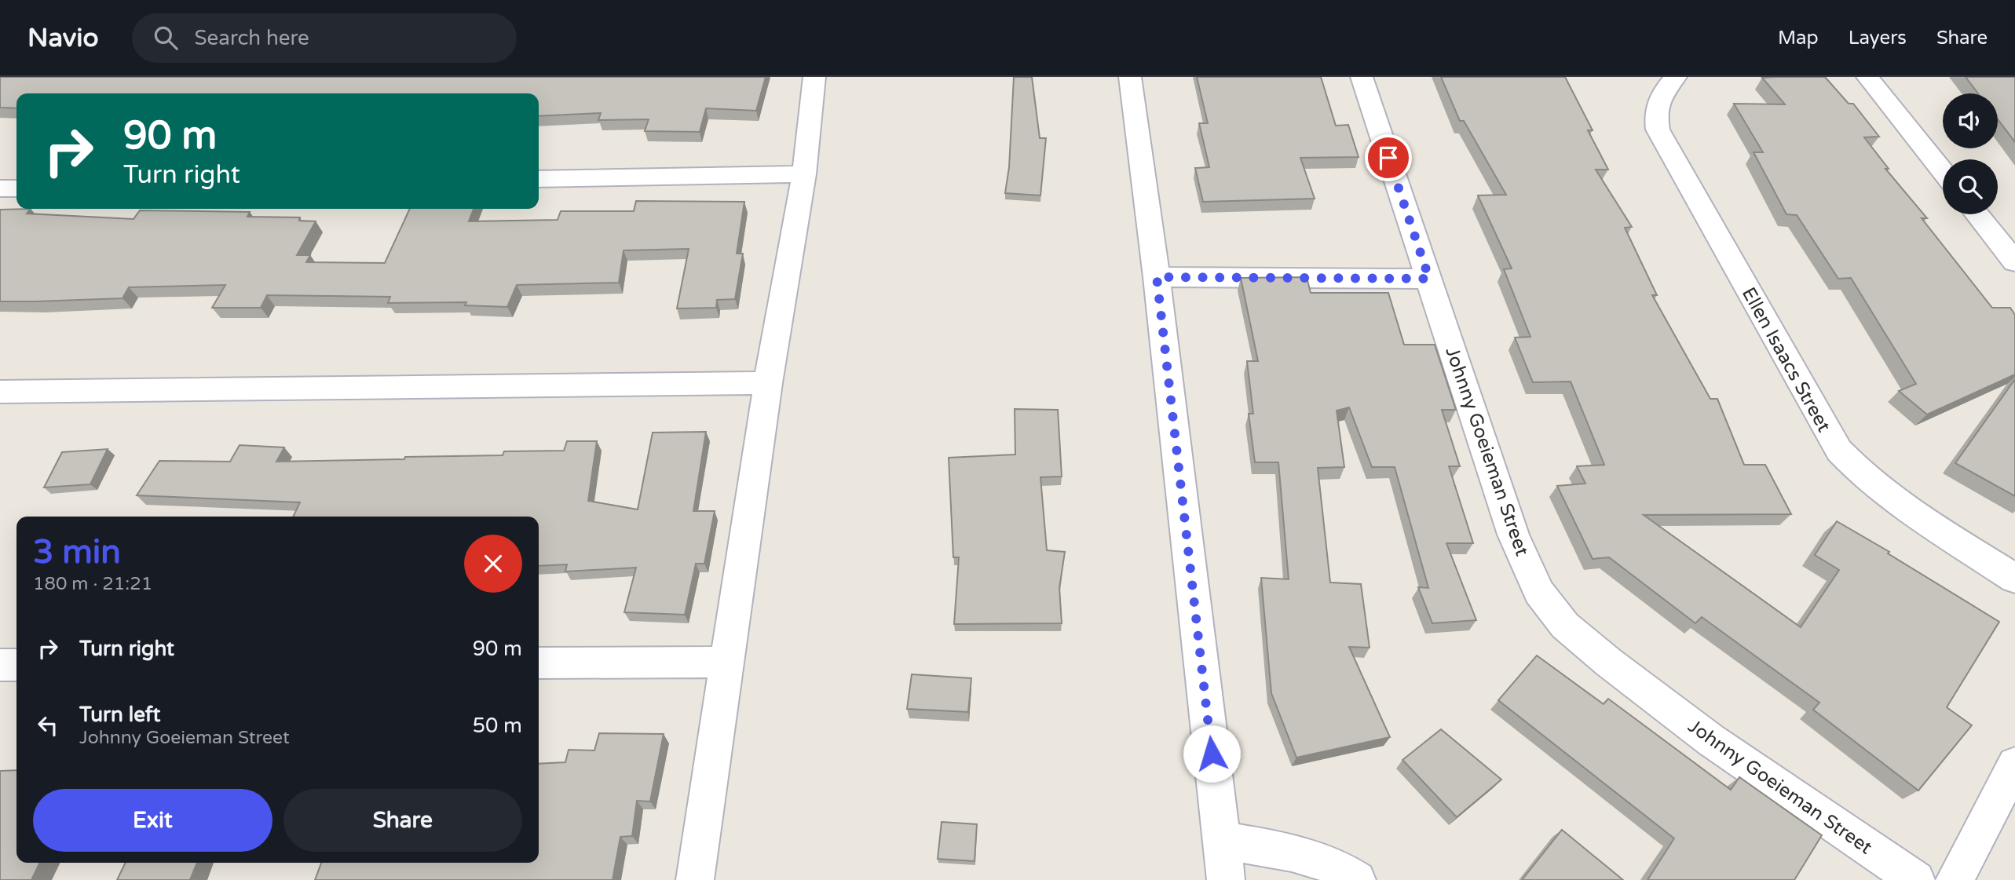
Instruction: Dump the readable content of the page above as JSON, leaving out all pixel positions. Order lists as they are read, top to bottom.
{
  "streets": {
    "street": ["Ellen Isaacs Street", "Johnny Goeieman Street"]
  },
  "page": {
    "header": "Navio",
    "search": "Search here",
    "nav": ["Map", "Layers", "Share"],
    "turn": ["90 m", "Turn right"],
    "heading": ["3 min", "180 m · 21:21"],
    "list": [
      {
        "name": "Turn right",
        "value": "90 m"
      },
      {
        "name": "Turn left",
        "note": "Johnny Goeieman Street",
        "value": "50 m"
      }
    ],
    "buttons": ["Exit", "Share"]
  }
}
